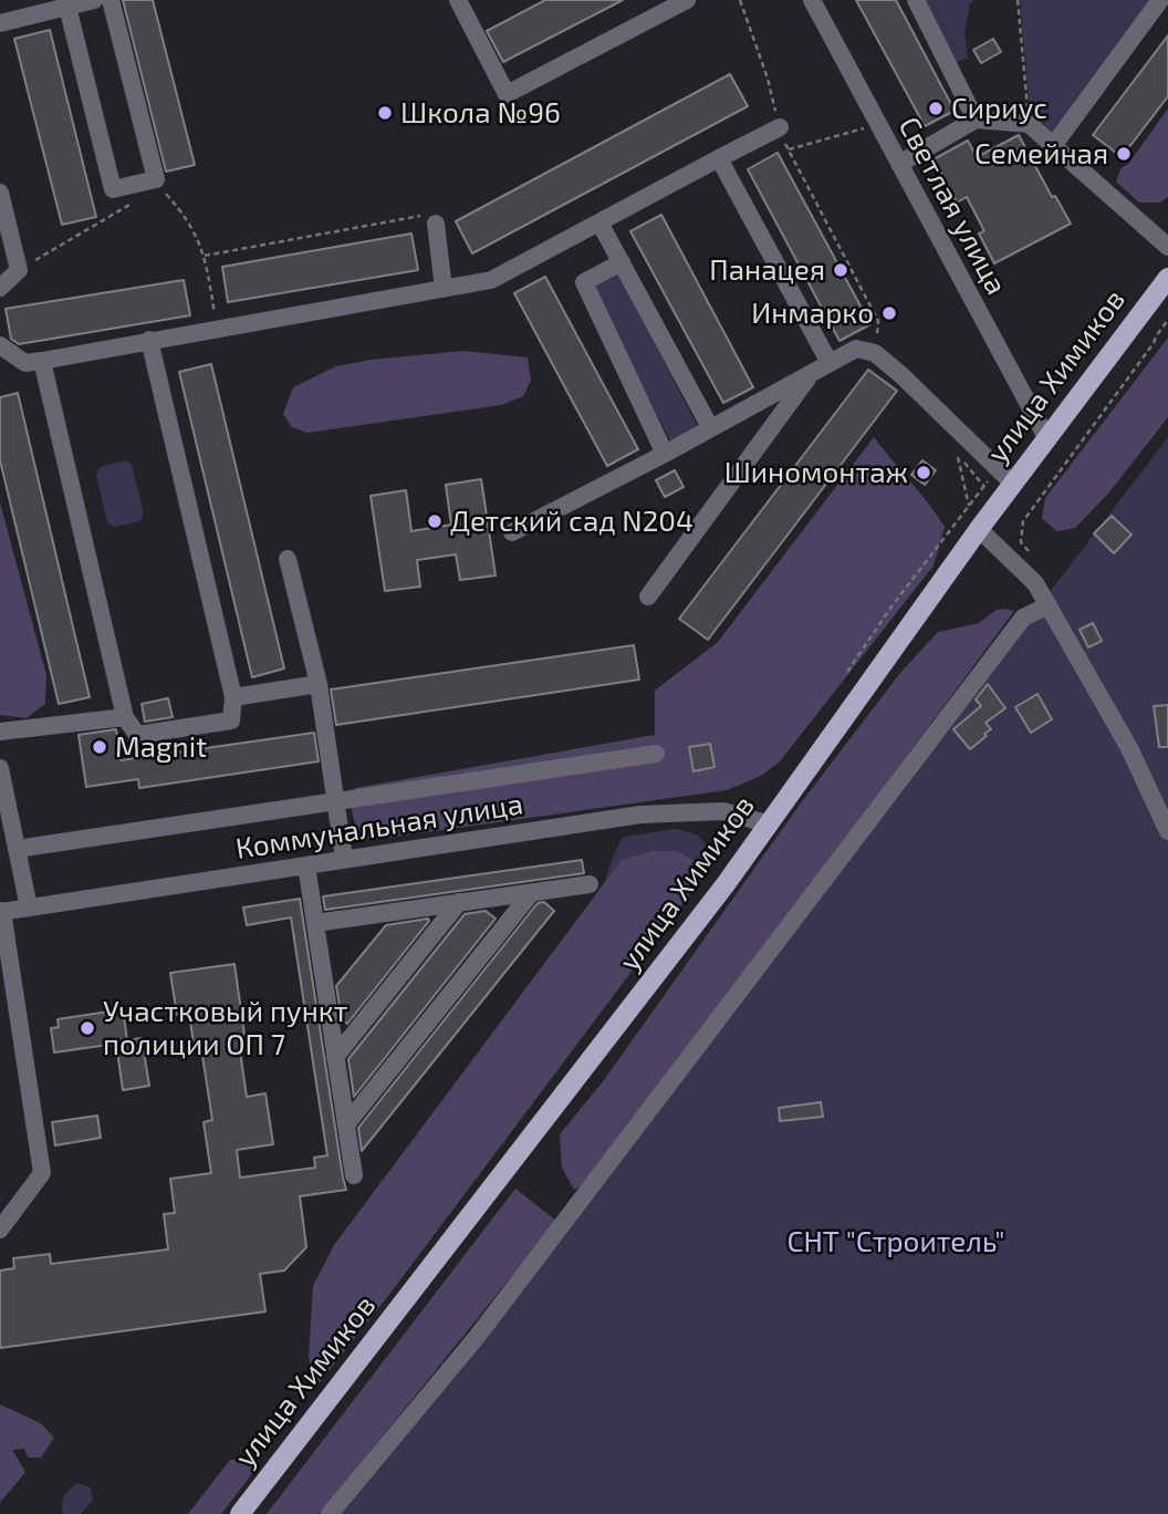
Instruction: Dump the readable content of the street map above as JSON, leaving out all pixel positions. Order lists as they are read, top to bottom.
{
  "streets": {
    "main road": ["улица Химиков"],
    "street": ["Светлая улица", "Коммунальная улица"]
  },
  "crossings": [
    ["Светлая улица", "улица Химиков"],
    ["улица Химиков", "Коммунальная улица"]
  ],
  "parks": ["СНТ \"Строитель\""],
  "places": [
    "Сириус",
    "Школа №96",
    "Семейная",
    "Панацея",
    "Инмарко",
    "Шиномонтаж",
    "Детский сад N204",
    "Magnit",
    "Участковый пункт полиции ОП 7"
  ]
}
